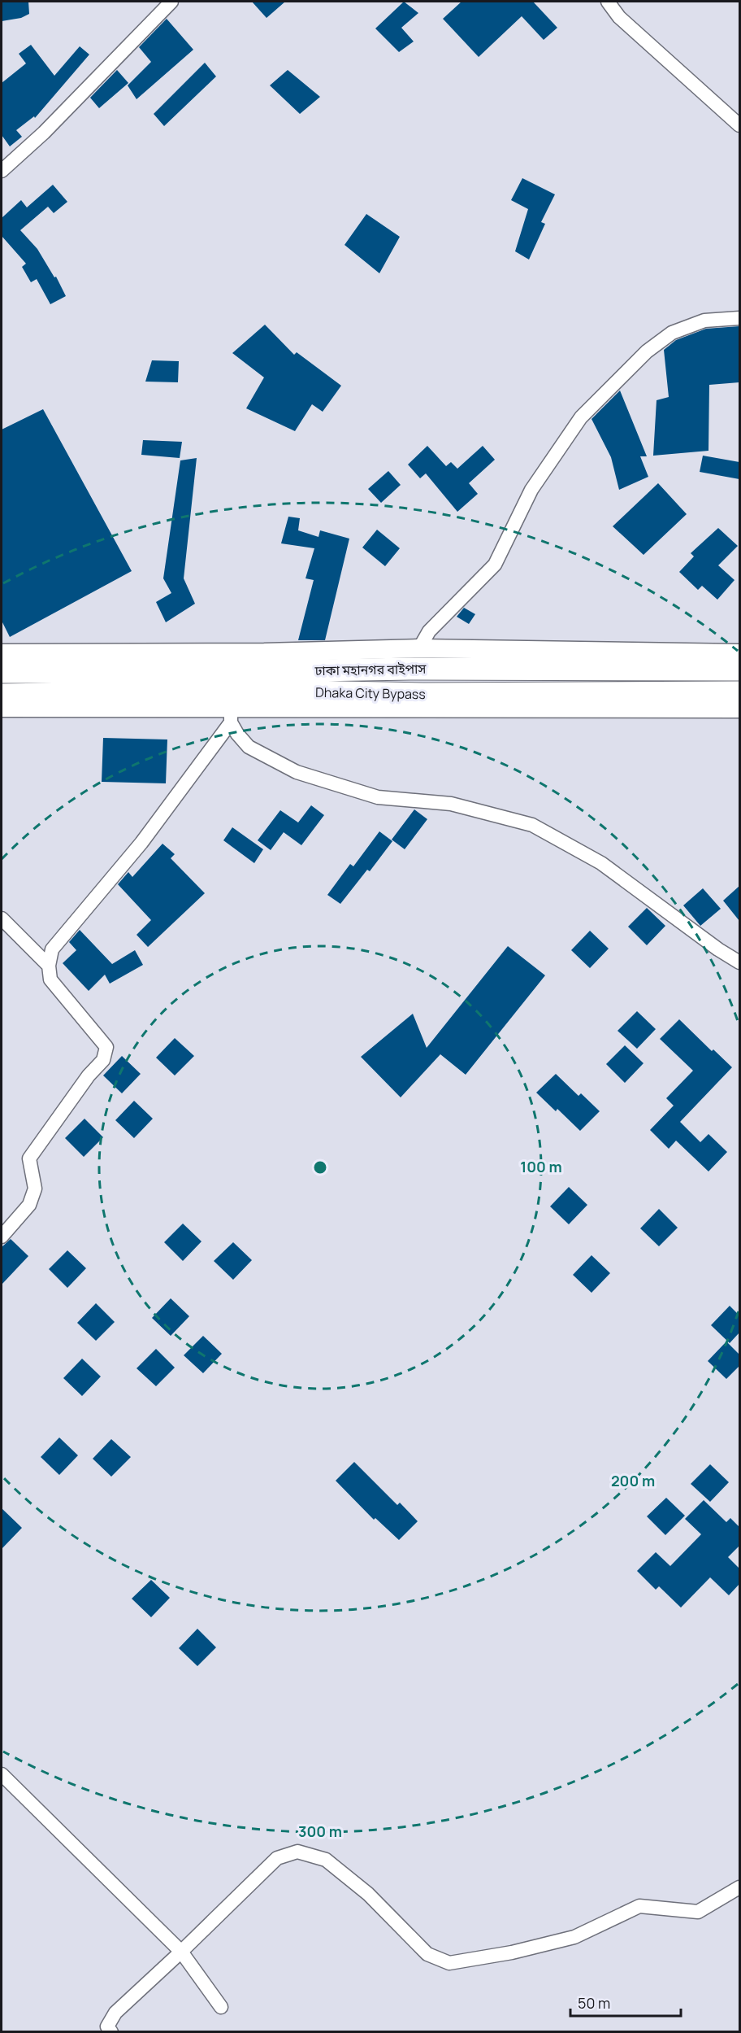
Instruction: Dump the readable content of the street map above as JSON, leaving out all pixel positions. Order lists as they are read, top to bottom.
{
  "streets": {
    "highway": ["ঢাকা মহানগর বাইপাস", "Dhaka City Bypass"]
  },
  "scale_bar": "50 m",
  "rings": ["100 m", "200 m", "300 m"]
}
